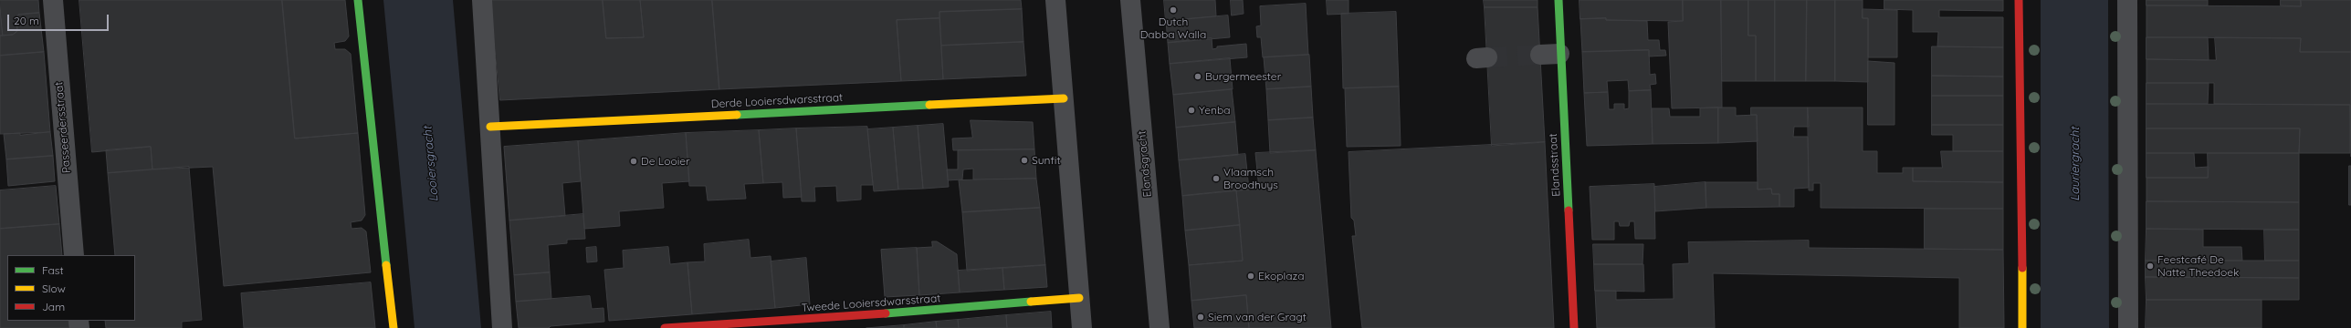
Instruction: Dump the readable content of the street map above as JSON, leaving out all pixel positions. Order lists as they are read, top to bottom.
{
  "streets": {
    "street": [
      "Derde Looiersdwarsstraat",
      "Passeerdersstraat",
      "Elandsgracht",
      "Elandsstraat",
      "Tweede Looiersdwarsstraat"
    ]
  },
  "water": ["Looiersgracht", "Lauriergracht"],
  "places": [
    "Dutch Dabba Walla",
    "Burgermeester",
    "Yenba",
    "Sunfit",
    "De Looier",
    "Vlaamsch Broodhuys",
    "Feestcafé De Natte Theedoek",
    "Ekoplaza",
    "Siem van der Gragt"
  ],
  "legend": ["Fast", "Slow", "Jam"],
  "scale_bar": "20 m"
}
